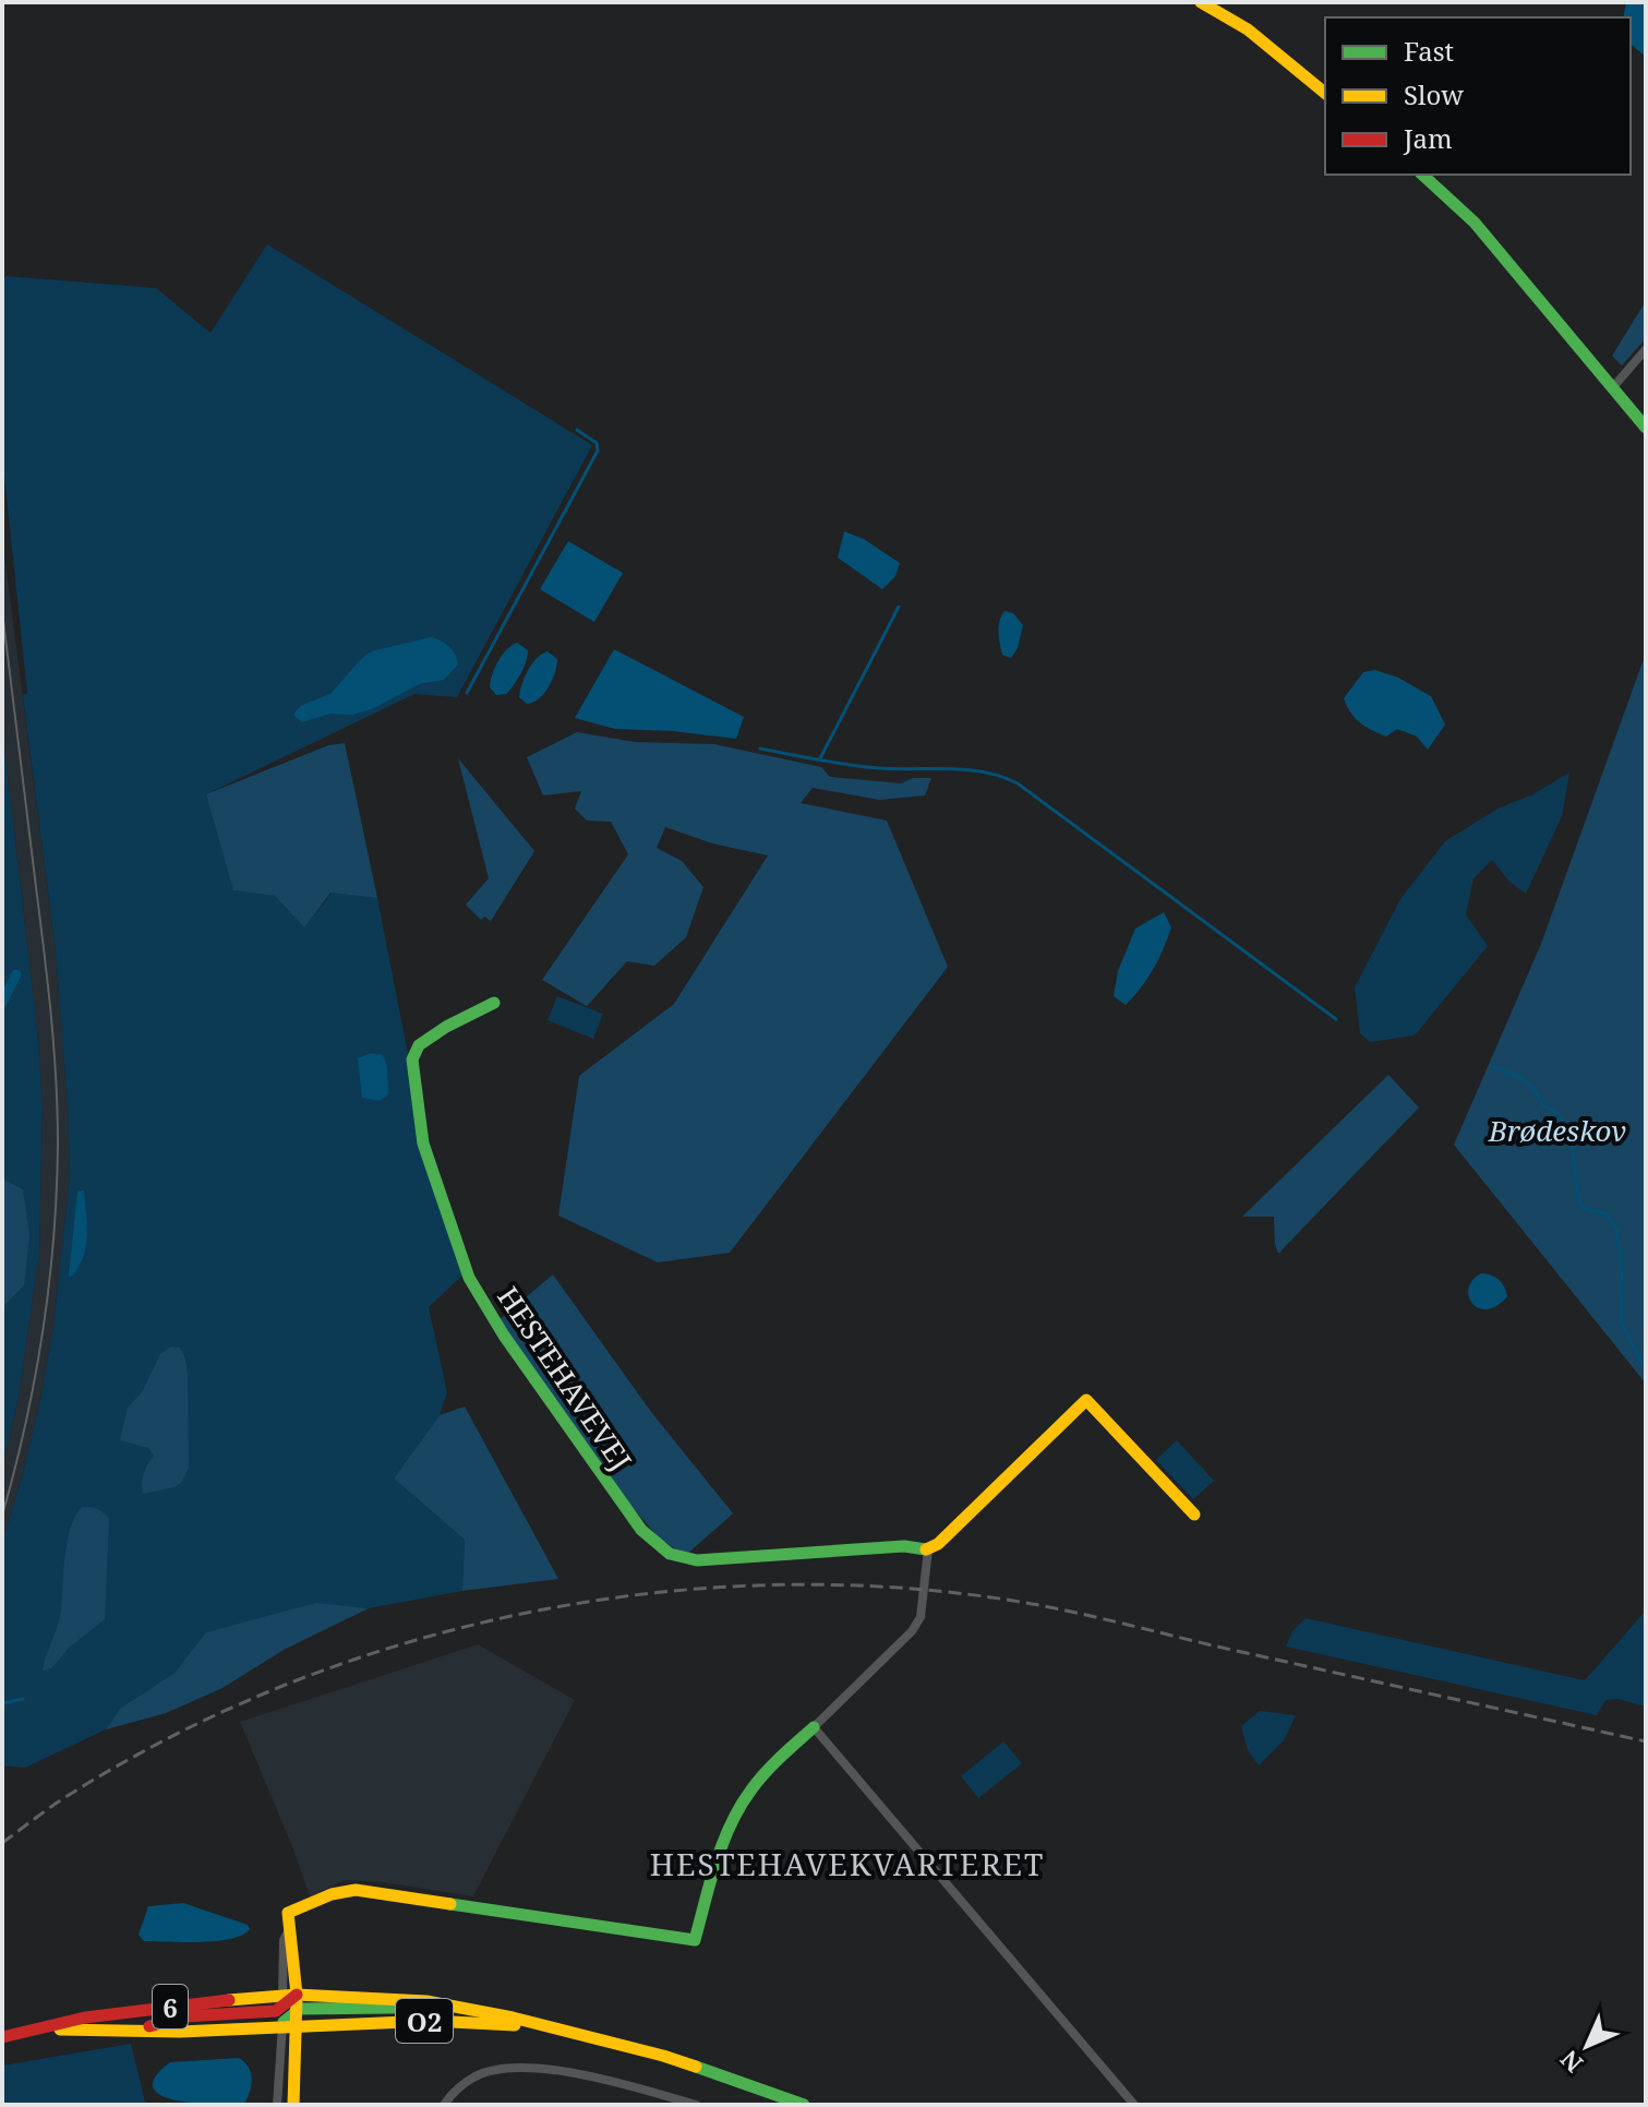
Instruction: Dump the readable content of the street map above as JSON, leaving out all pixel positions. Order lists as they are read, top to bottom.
{
  "streets": {
    "street": ["HESTEHAVEVEJ", "6", "O2"]
  },
  "crossings": [
    ["6", "O2"]
  ],
  "districts": ["HESTEHAVEKVARTERET"],
  "parks": ["Brødeskov"],
  "legend": ["Fast", "Slow", "Jam"],
  "north": "bottom left"
}
